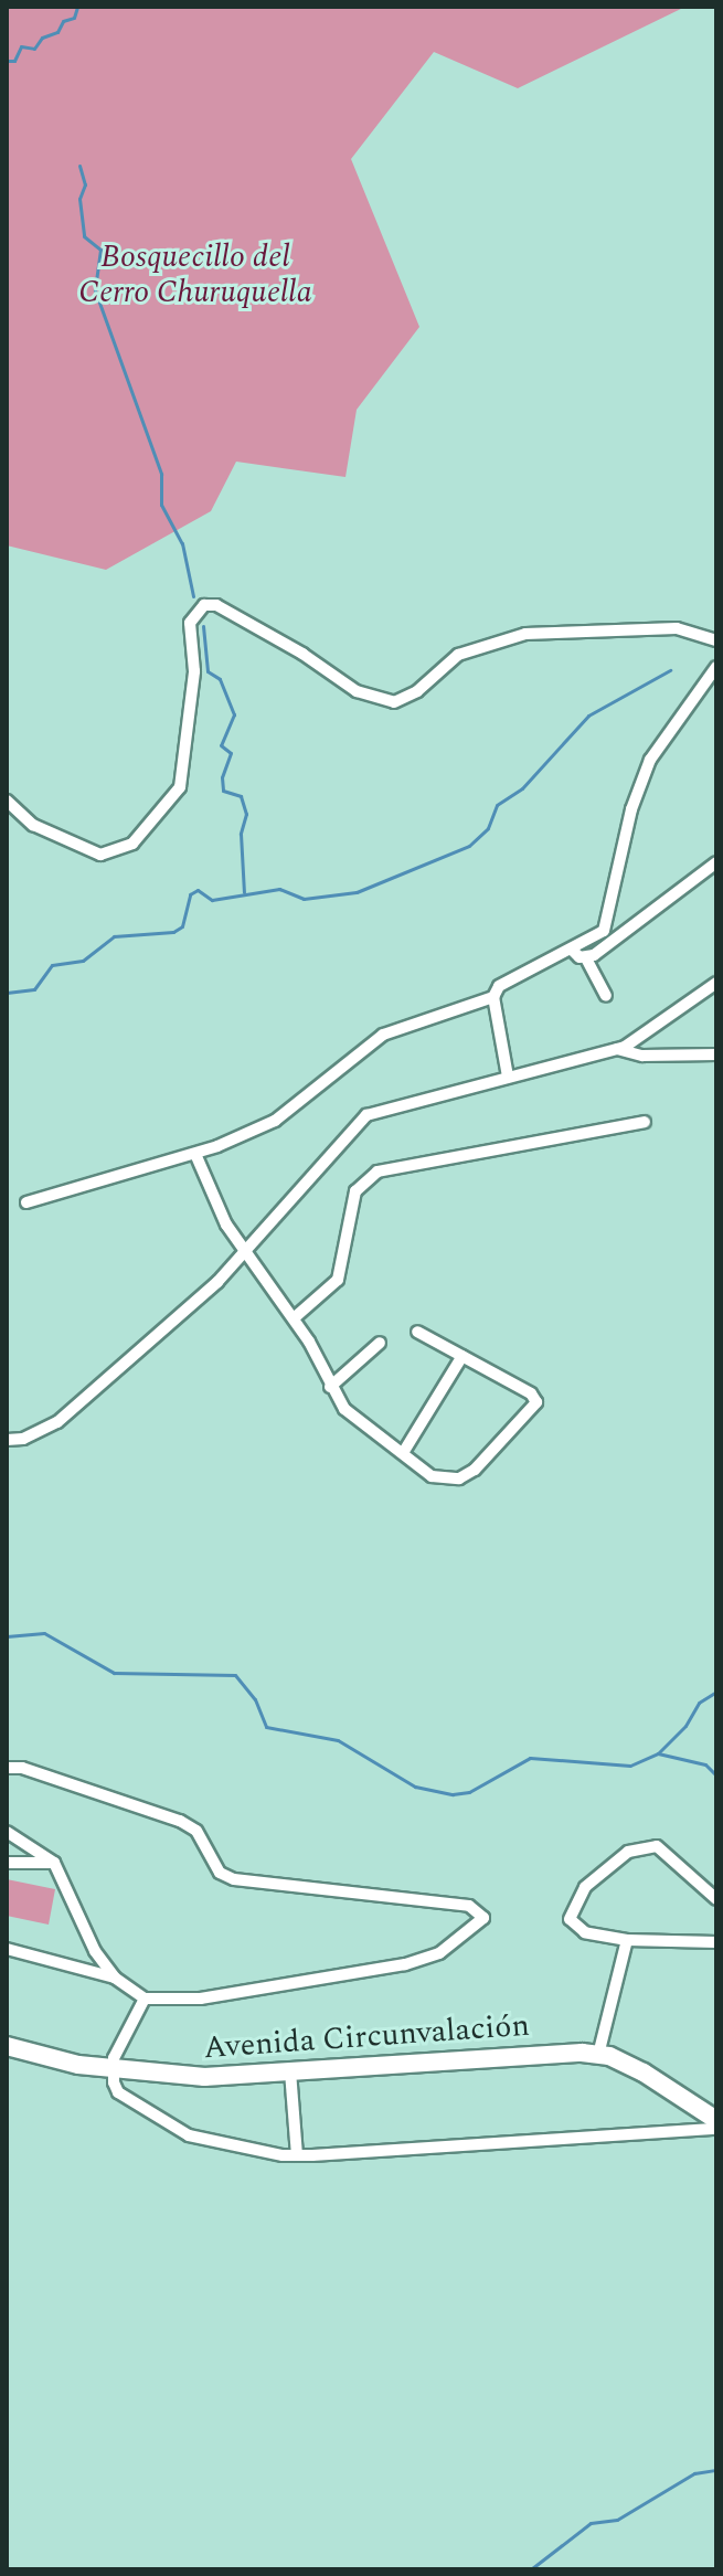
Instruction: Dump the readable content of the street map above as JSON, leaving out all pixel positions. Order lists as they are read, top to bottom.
{
  "streets": {
    "main road": ["Avenida Circunvalación"]
  },
  "parks": ["Bosquecillo del Cerro Churuquella"]
}
